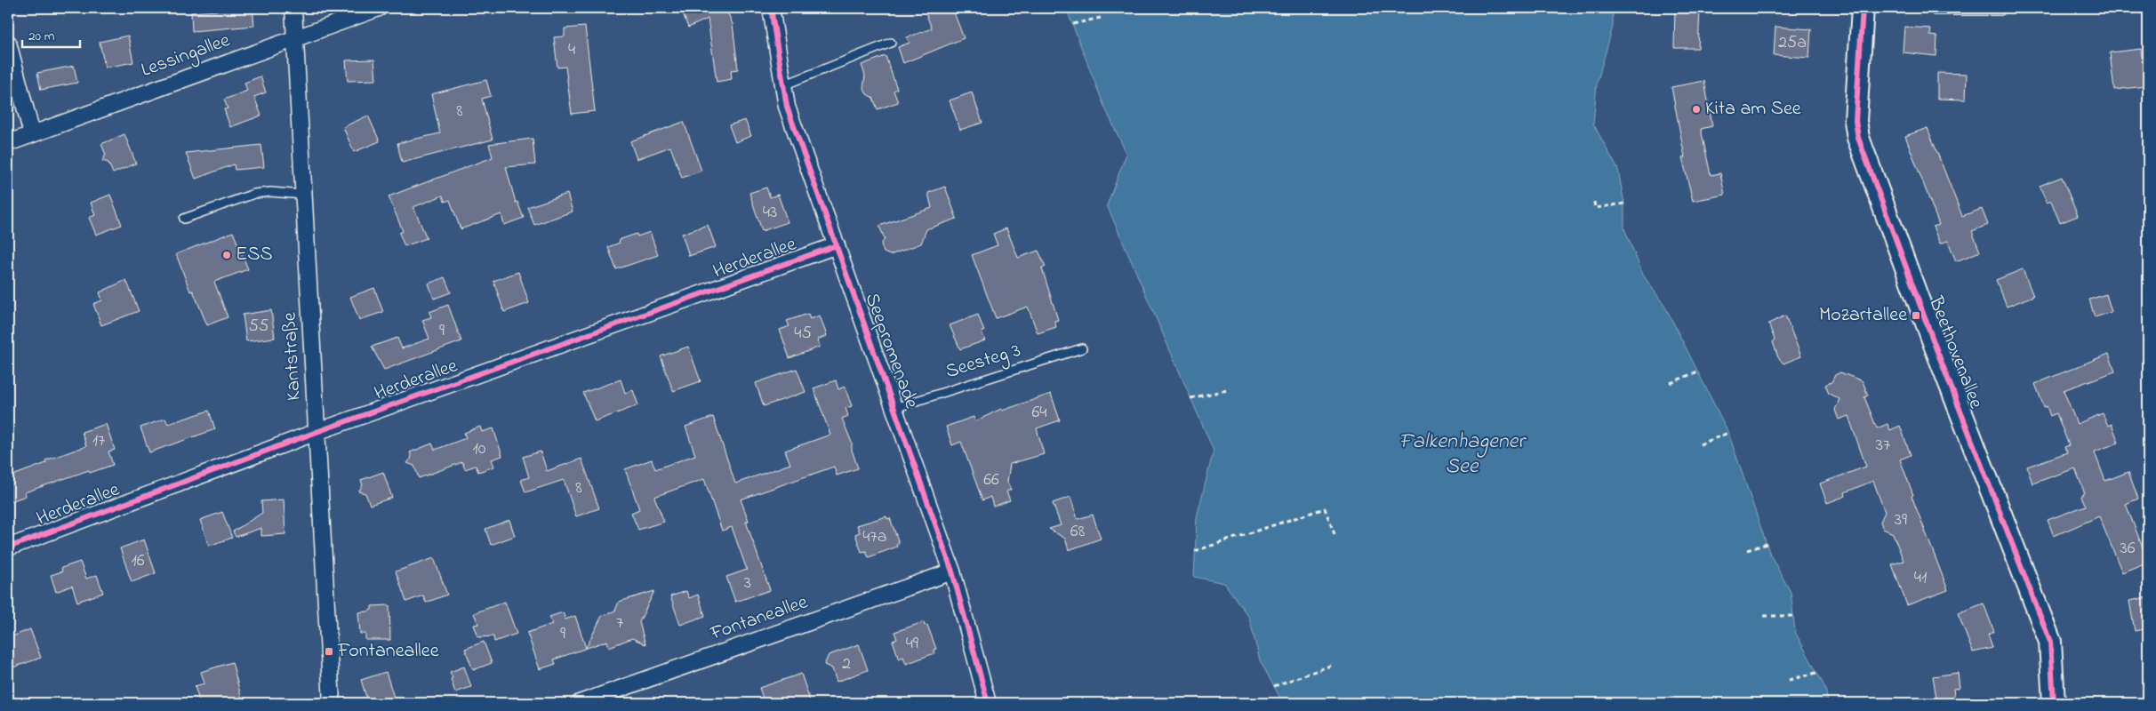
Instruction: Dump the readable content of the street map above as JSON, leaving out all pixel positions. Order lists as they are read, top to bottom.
{
  "streets": {
    "street": [
      "Lessingallee",
      "Herderallee",
      "Seepromenade",
      "Beethovenallee",
      "Kantstraße",
      "Fontaneallee"
    ],
    "lane": ["Seesteg 3"]
  },
  "crossings": [
    ["Lessingallee", "Kantstraße"],
    ["Herderallee", "Seepromenade"],
    ["Herderallee", "Kantstraße"],
    ["Seepromenade", "Seesteg 3"],
    ["Seepromenade", "Fontaneallee"]
  ],
  "water": ["Falkenhagener See"],
  "places": {
    "other": ["Kita am See", "ESS"],
    "transit": ["Mozartallee", "Fontaneallee"]
  },
  "house_numbers": [
    "25a",
    "4",
    "8",
    "43",
    "55",
    "9",
    "45",
    "64",
    "17",
    "37",
    "10",
    "66",
    "8",
    "39",
    "68",
    "47a",
    "36",
    "16",
    "41",
    "3",
    "7",
    "9",
    "49",
    "2"
  ],
  "scale_bar": "20 m"
}
